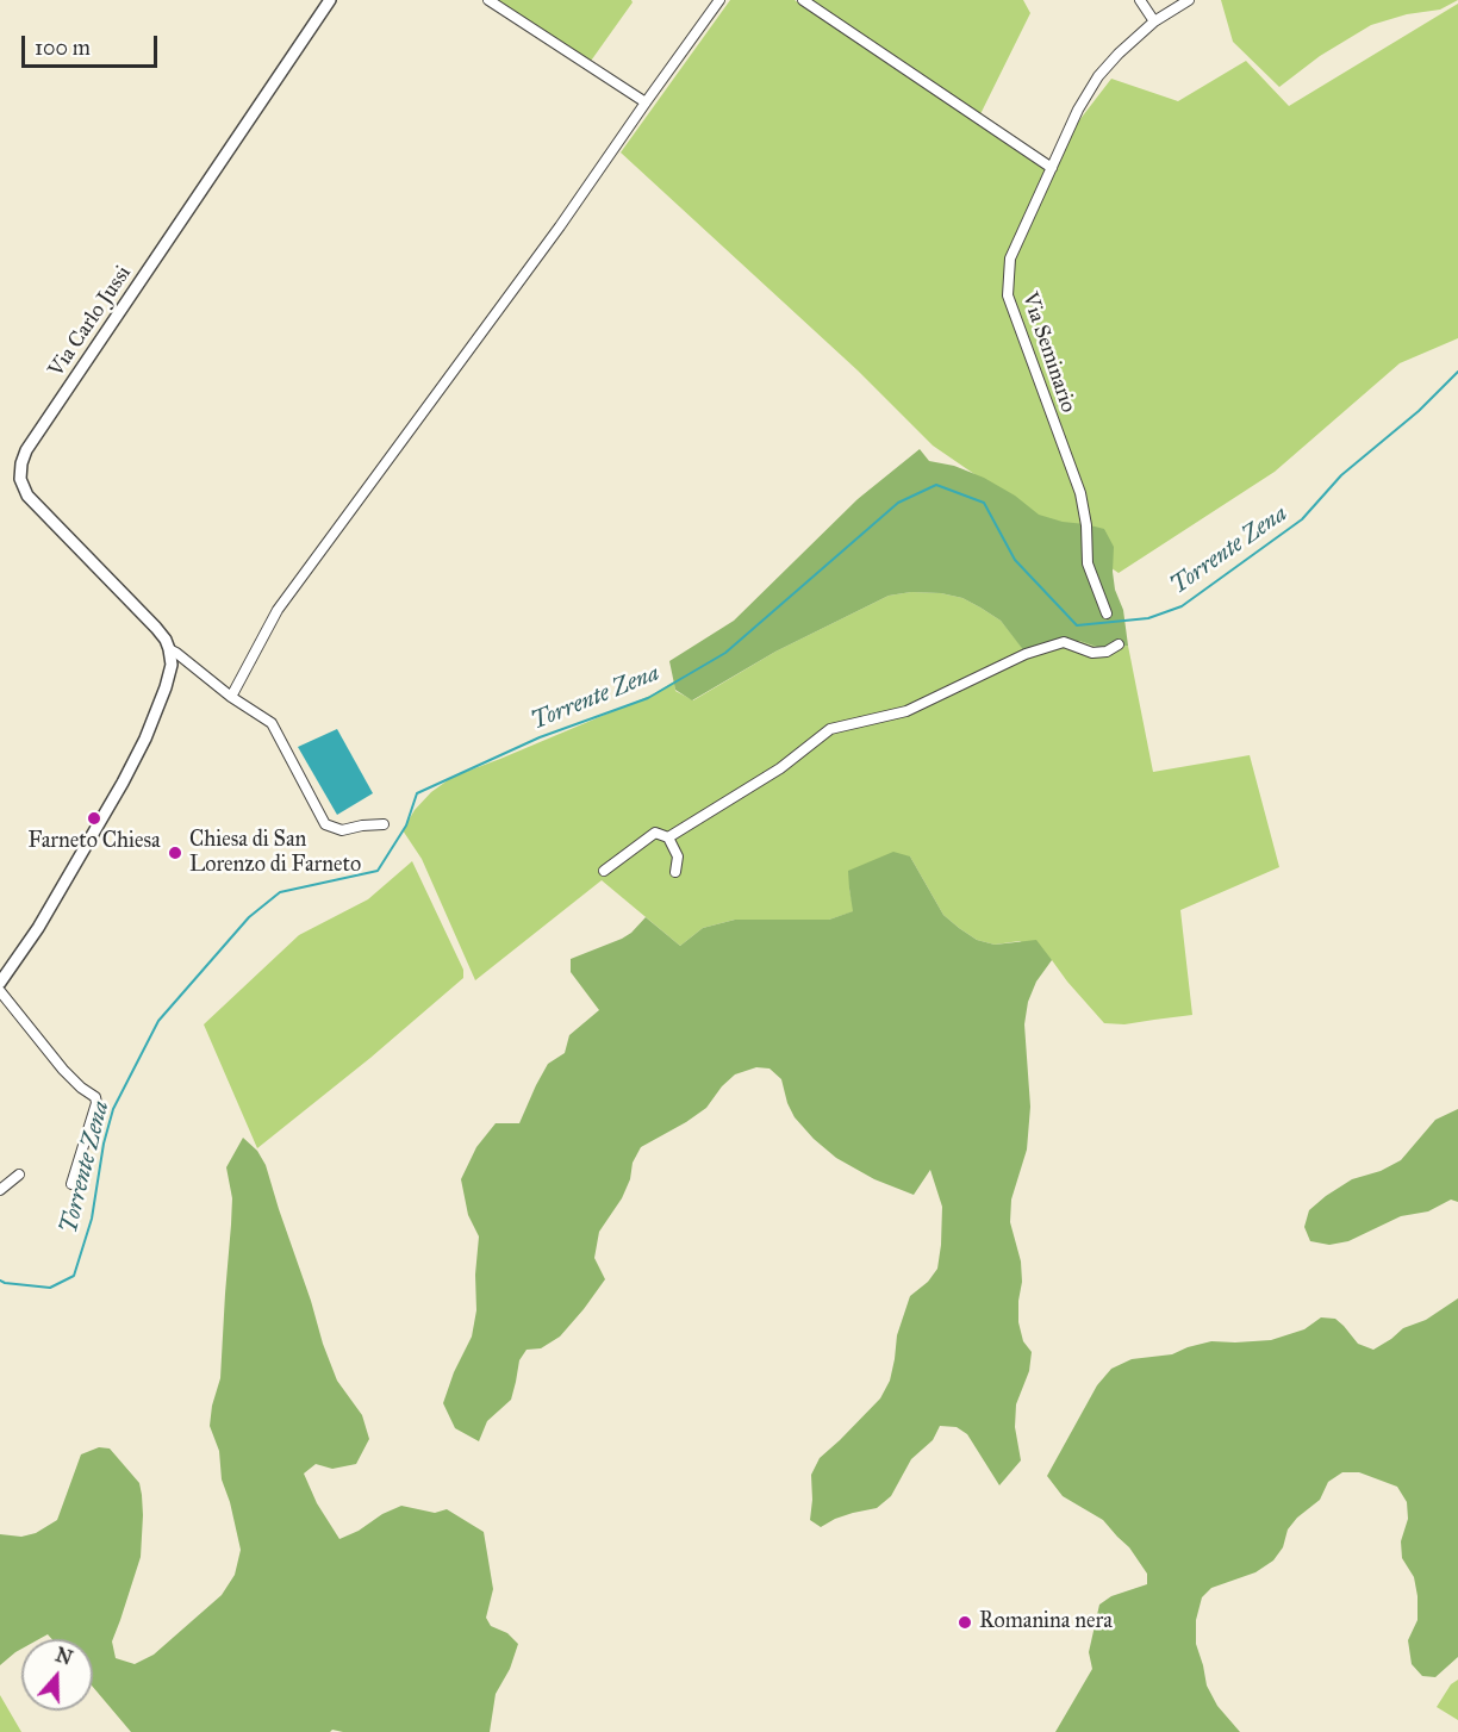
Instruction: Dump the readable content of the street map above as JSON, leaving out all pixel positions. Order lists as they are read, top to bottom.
{
  "streets": {
    "street": ["Via Carlo Jussi", "Via Seminario"]
  },
  "water": ["Torrente Zena"],
  "places": ["Farneto Chiesa", "Chiesa di San Lorenzo di Farneto", "Romanina nera"],
  "scale_bar": "100 m",
  "north": "top"
}
